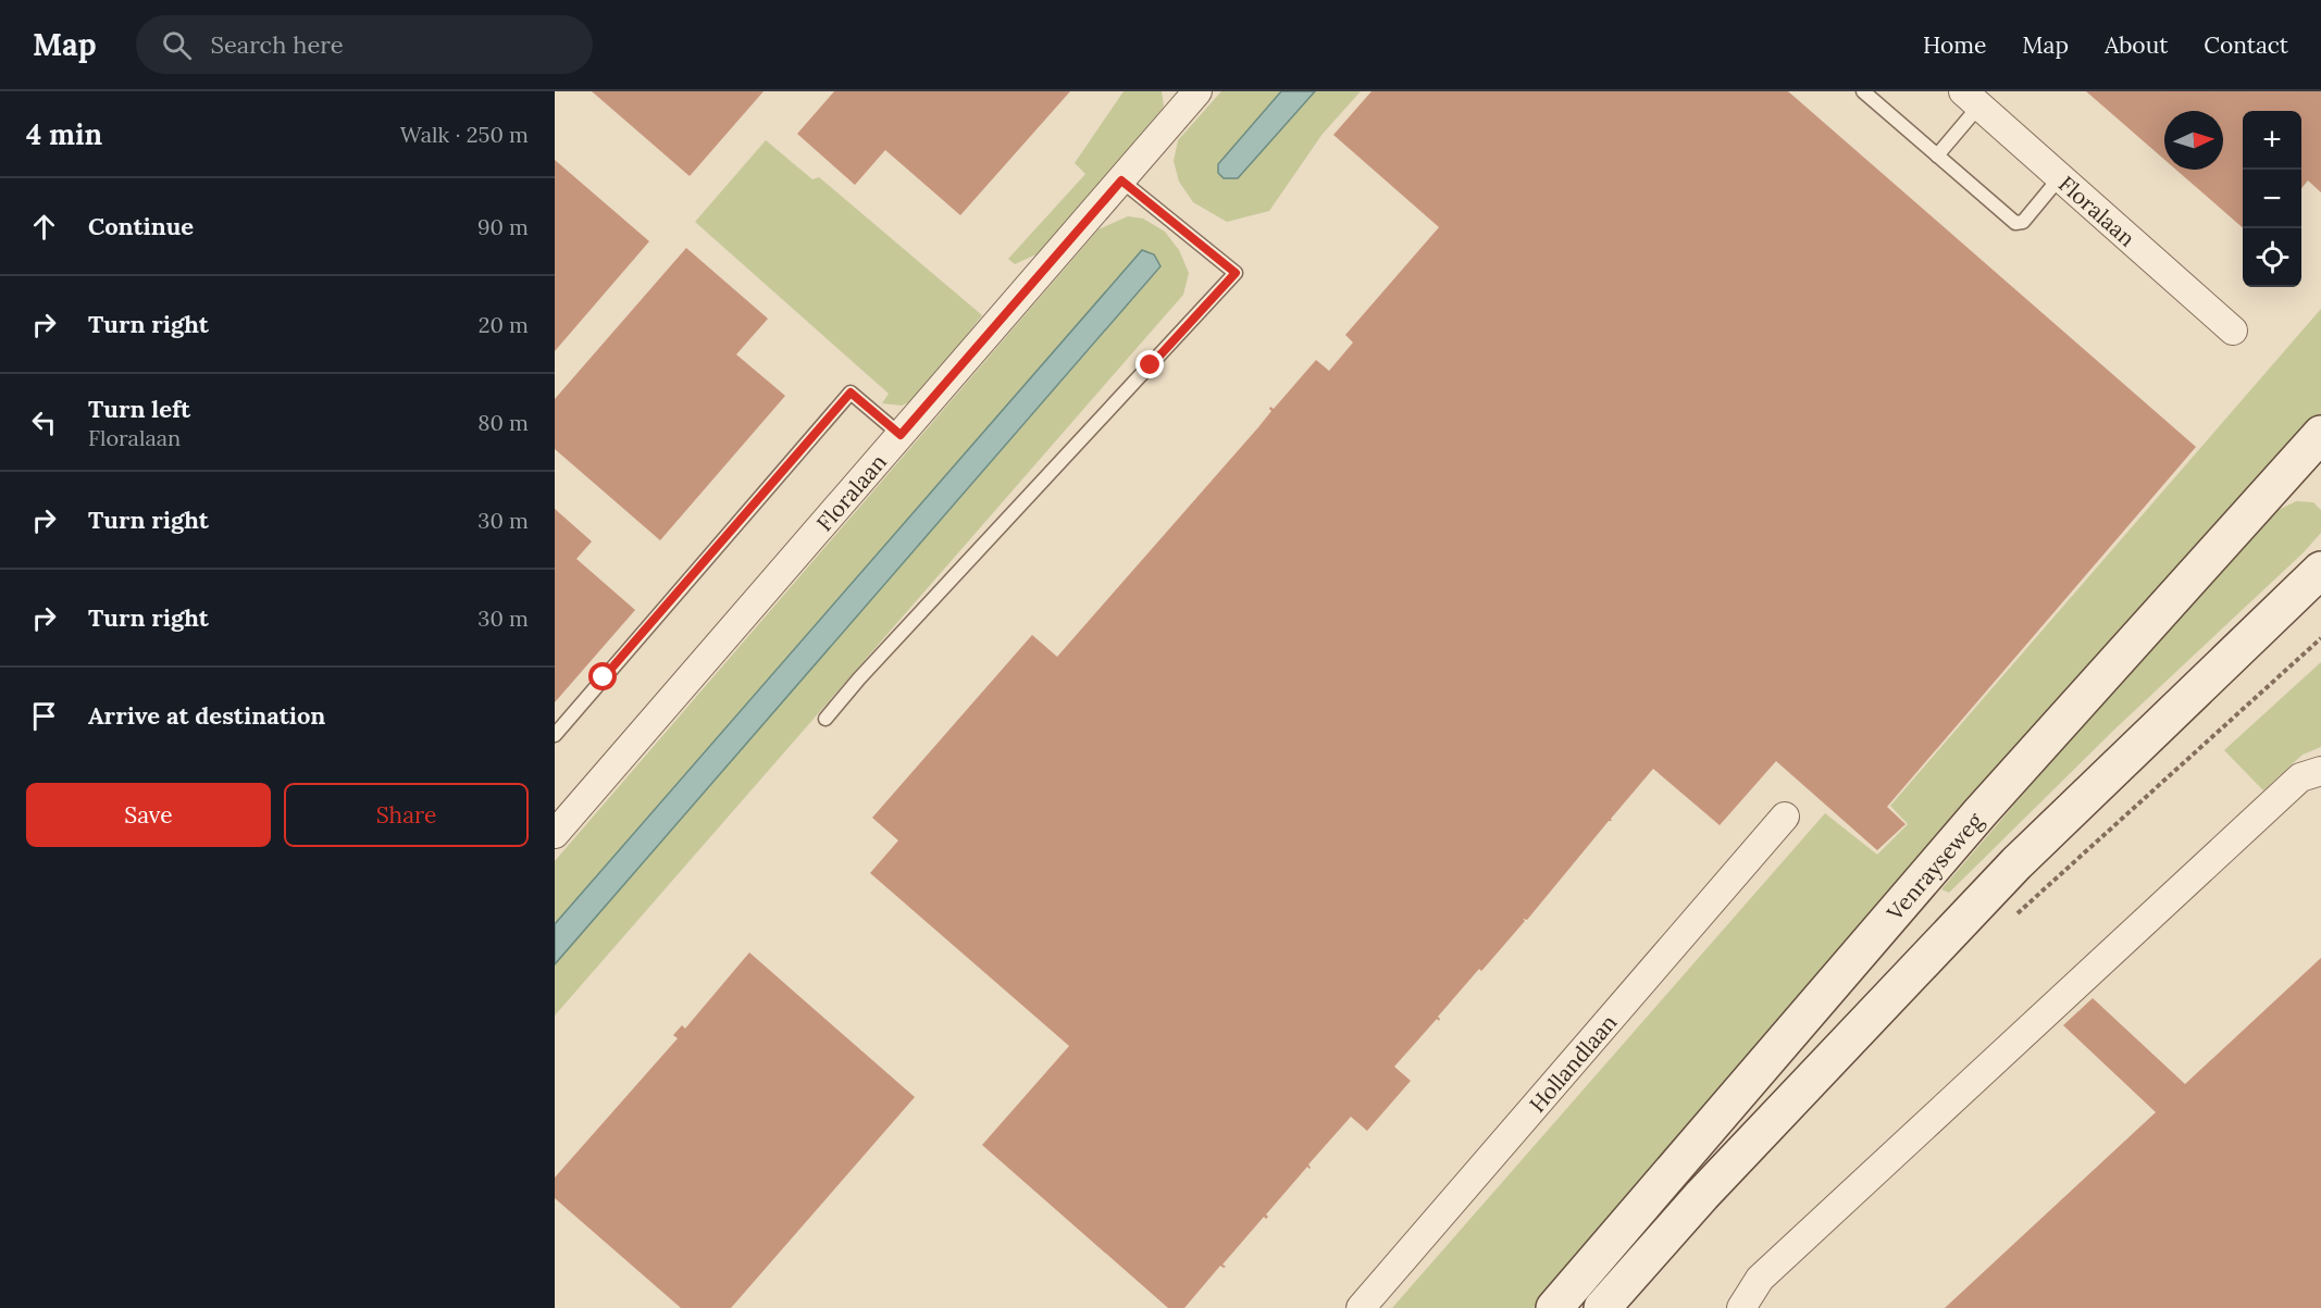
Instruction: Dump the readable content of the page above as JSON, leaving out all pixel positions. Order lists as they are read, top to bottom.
{
  "streets": {
    "main road": ["Venrayseweg"],
    "street": ["Floralaan", "Hollandlaan"]
  },
  "north": "right",
  "page": {
    "header": "Map",
    "search": "Search here",
    "nav": [
      "Home",
      "Map",
      "About",
      "Contact"
    ],
    "heading": ["4 min", "Walk · 250 m"],
    "map_buttons": ["+", "−"],
    "list": [
      ["Continue", "90 m"],
      ["Turn right", "20 m"],
      ["Turn left", "Floralaan", "80 m"],
      ["Turn right", "30 m"],
      ["Turn right", "30 m"],
      "Arrive at destination"
    ],
    "buttons": ["Save", "Share"]
  }
}
